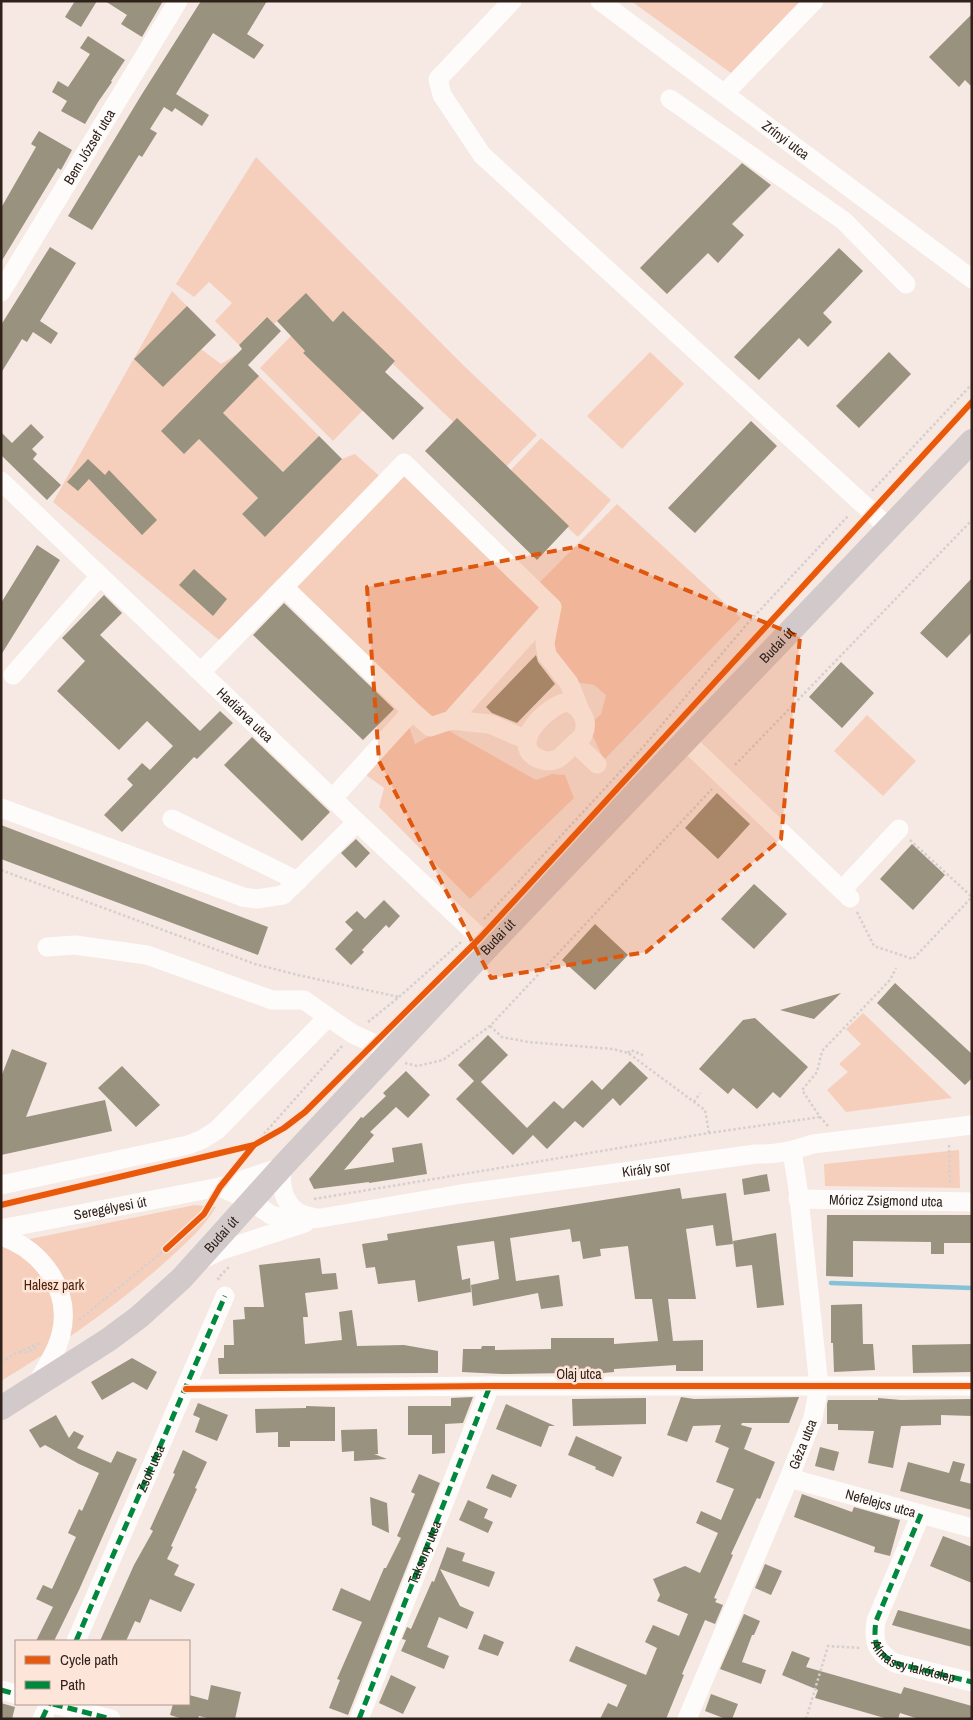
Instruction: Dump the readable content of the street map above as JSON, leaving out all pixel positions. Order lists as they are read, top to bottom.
{
  "streets": {
    "main road": ["Budai út"],
    "street": [
      "Zrínyi utca",
      "Bem József utca",
      "Hadiárva utca",
      "Király sor",
      "Móricz Zsigmond utca",
      "Seregélyesi út",
      "Olaj utca",
      "Géza utca",
      "Zsolt utca",
      "Nefelejcs utca",
      "Taksony utca",
      "Almássy lakótelep"
    ]
  },
  "crossings": [
    ["Budai út", "Hadiárva utca"],
    ["Budai út", "Király sor"],
    ["Budai út", "Seregélyesi út"],
    ["Király sor", "Seregélyesi út"],
    ["Király sor", "Géza utca"],
    ["Móricz Zsigmond utca", "Géza utca"],
    ["Olaj utca", "Géza utca"],
    ["Olaj utca", "Zsolt utca"],
    ["Olaj utca", "Taksony utca"],
    ["Géza utca", "Nefelejcs utca"],
    ["Nefelejcs utca", "Almássy lakótelep"]
  ],
  "parks": ["Halesz park"],
  "legend": ["Cycle path", "Path"]
}
